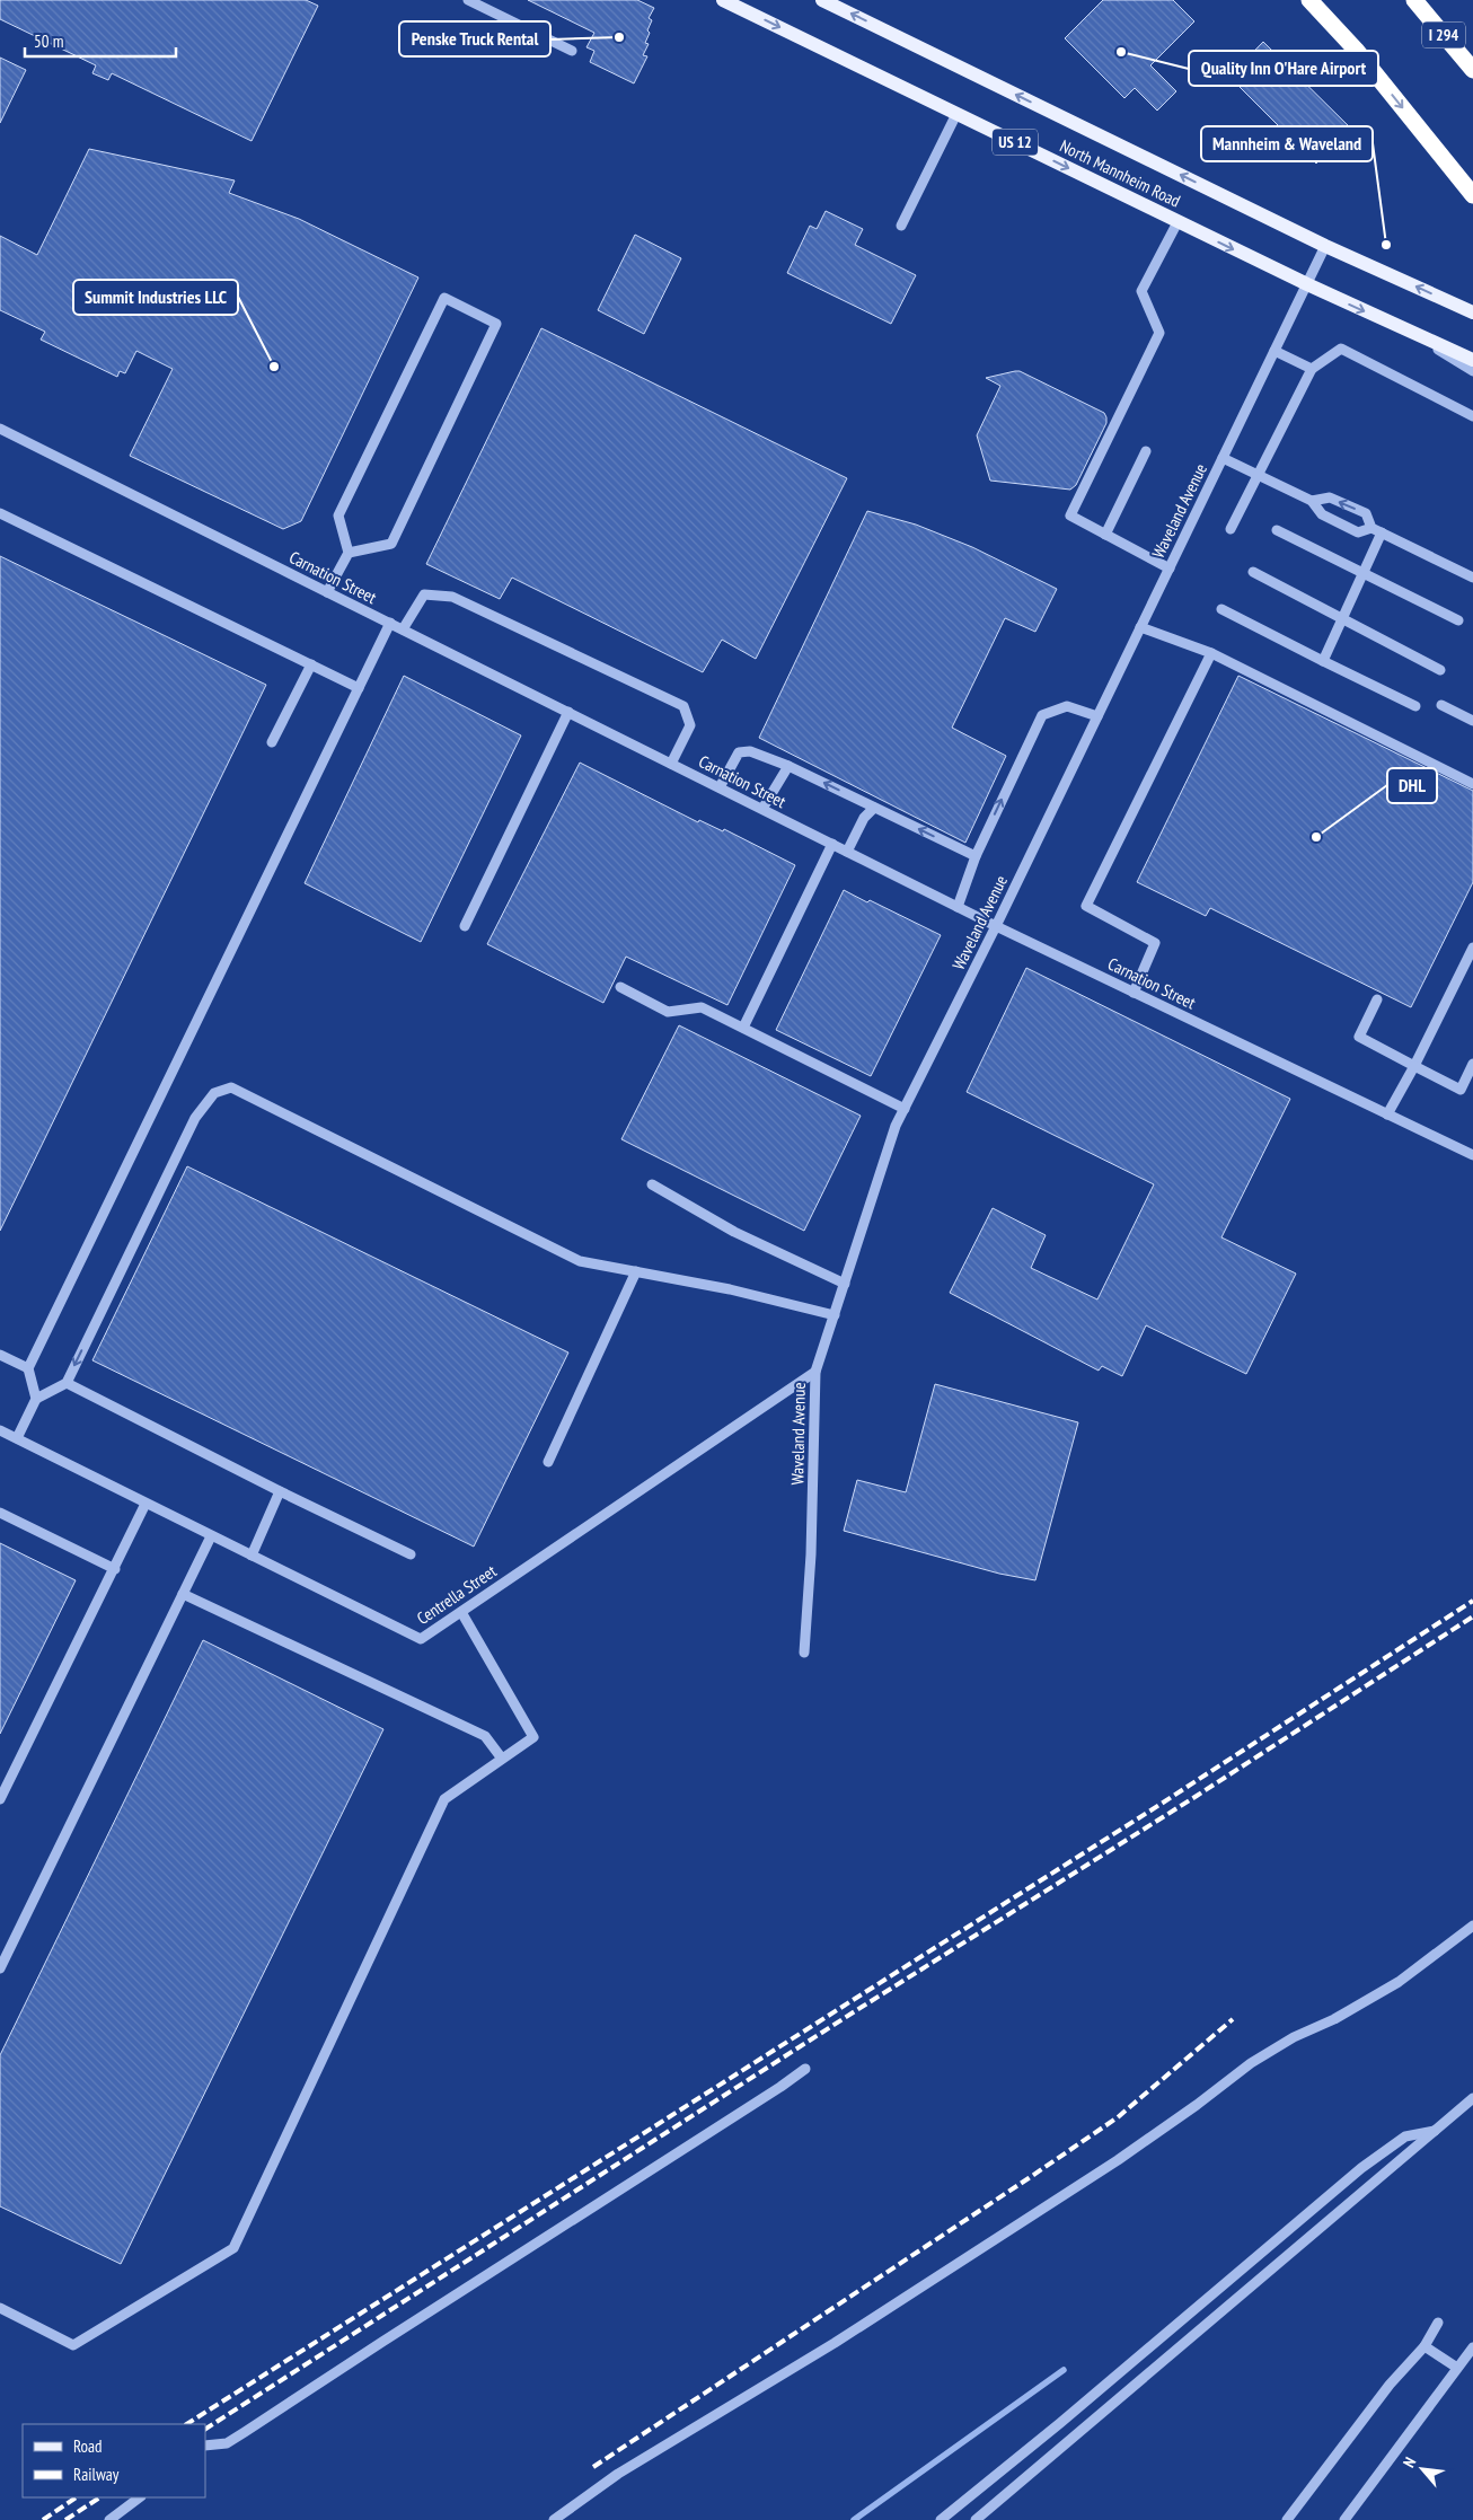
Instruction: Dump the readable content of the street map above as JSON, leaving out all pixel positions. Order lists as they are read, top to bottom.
{
  "streets": {
    "highway": ["I 294"],
    "main road": ["US 12", "North Mannheim Road"],
    "street": ["Waveland Avenue", "Carnation Street", "Centrella Street"]
  },
  "crossings": [
    ["North Mannheim Road", "Waveland Avenue"],
    ["Waveland Avenue", "Carnation Street"],
    ["Waveland Avenue", "Centrella Street"]
  ],
  "places": [
    "Penske Truck Rental",
    "Quality Inn O'Hare Airport",
    "Mannheim & Waveland",
    "Summit Industries LLC",
    "DHL"
  ],
  "legend": ["Road", "Railway"],
  "scale_bar": "50 m",
  "north": "top left"
}
